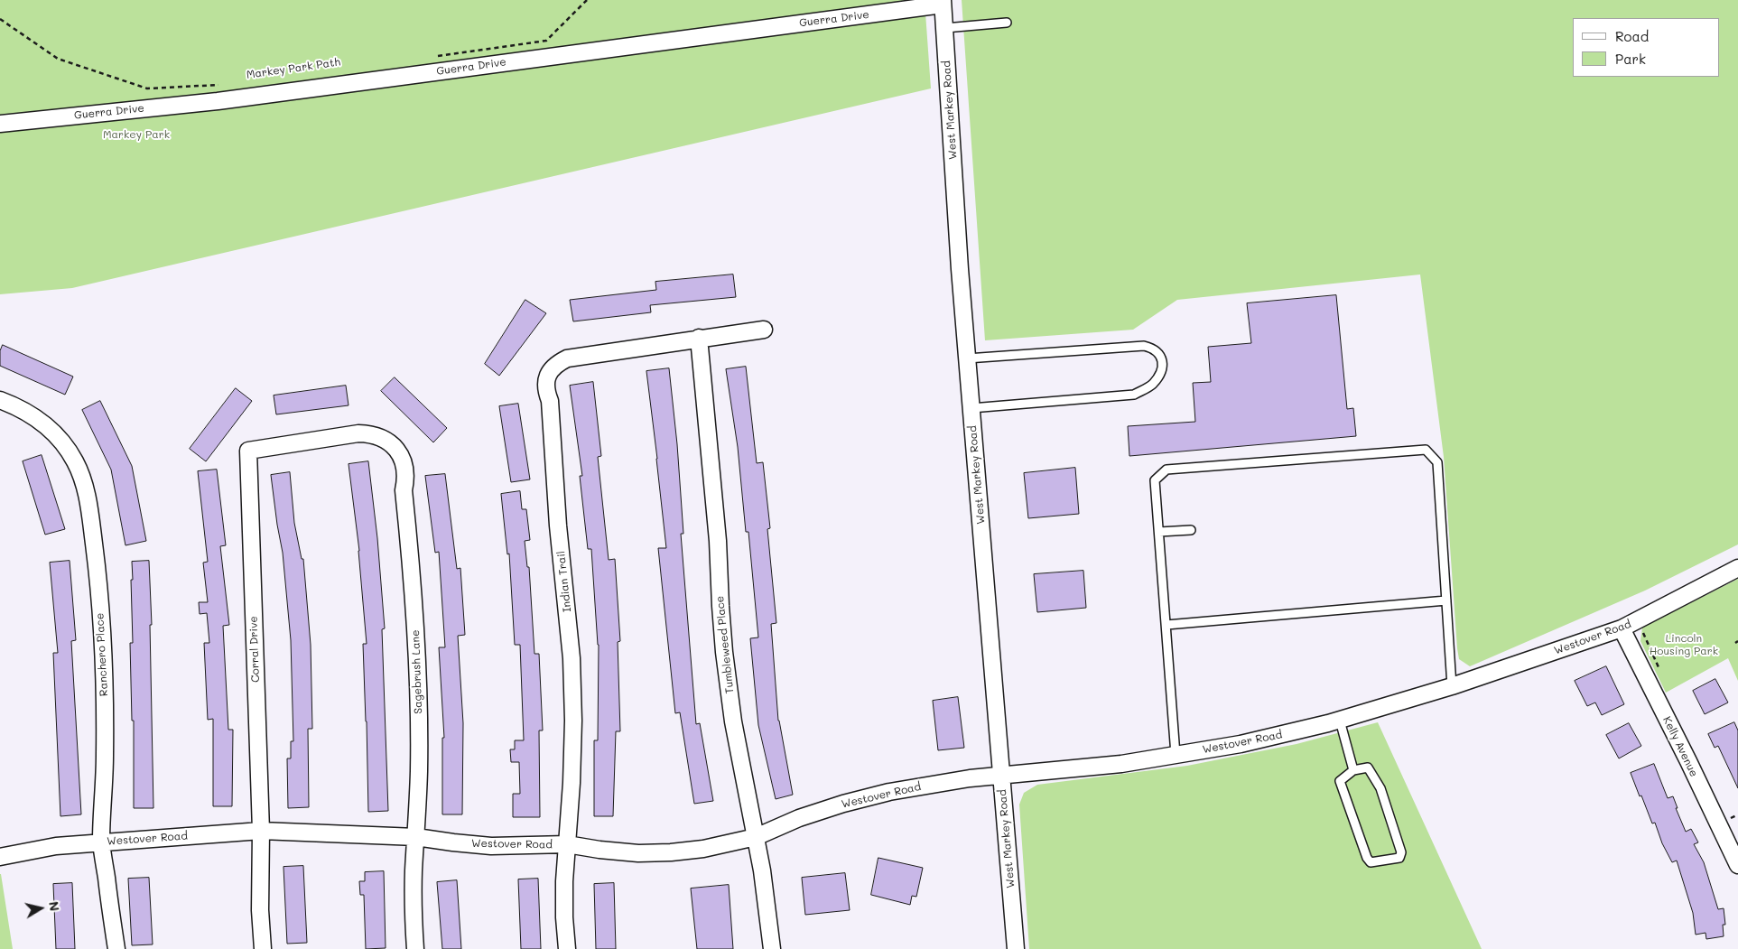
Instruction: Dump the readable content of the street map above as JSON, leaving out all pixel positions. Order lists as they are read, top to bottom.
{
  "streets": {
    "street": [
      "Guerra Drive",
      "West Markey Road",
      "Indian Trail",
      "Westover Road",
      "Tumbleweed Place",
      "Corral Drive",
      "Ranchero Place",
      "Sagebrush Lane",
      "Kelly Avenue"
    ]
  },
  "crossings": [
    ["Guerra Drive", "West Markey Road"],
    ["West Markey Road", "Westover Road"],
    ["Indian Trail", "Westover Road"],
    ["Indian Trail", "Tumbleweed Place"],
    ["Westover Road", "Tumbleweed Place"],
    ["Westover Road", "Corral Drive"],
    ["Westover Road", "Ranchero Place"],
    ["Westover Road", "Sagebrush Lane"],
    ["Westover Road", "Kelly Avenue"],
    ["Corral Drive", "Sagebrush Lane"]
  ],
  "parks": ["Markey Park", "Lincoln Housing Park"],
  "legend": ["Road", "Park"],
  "north": "right"
}
